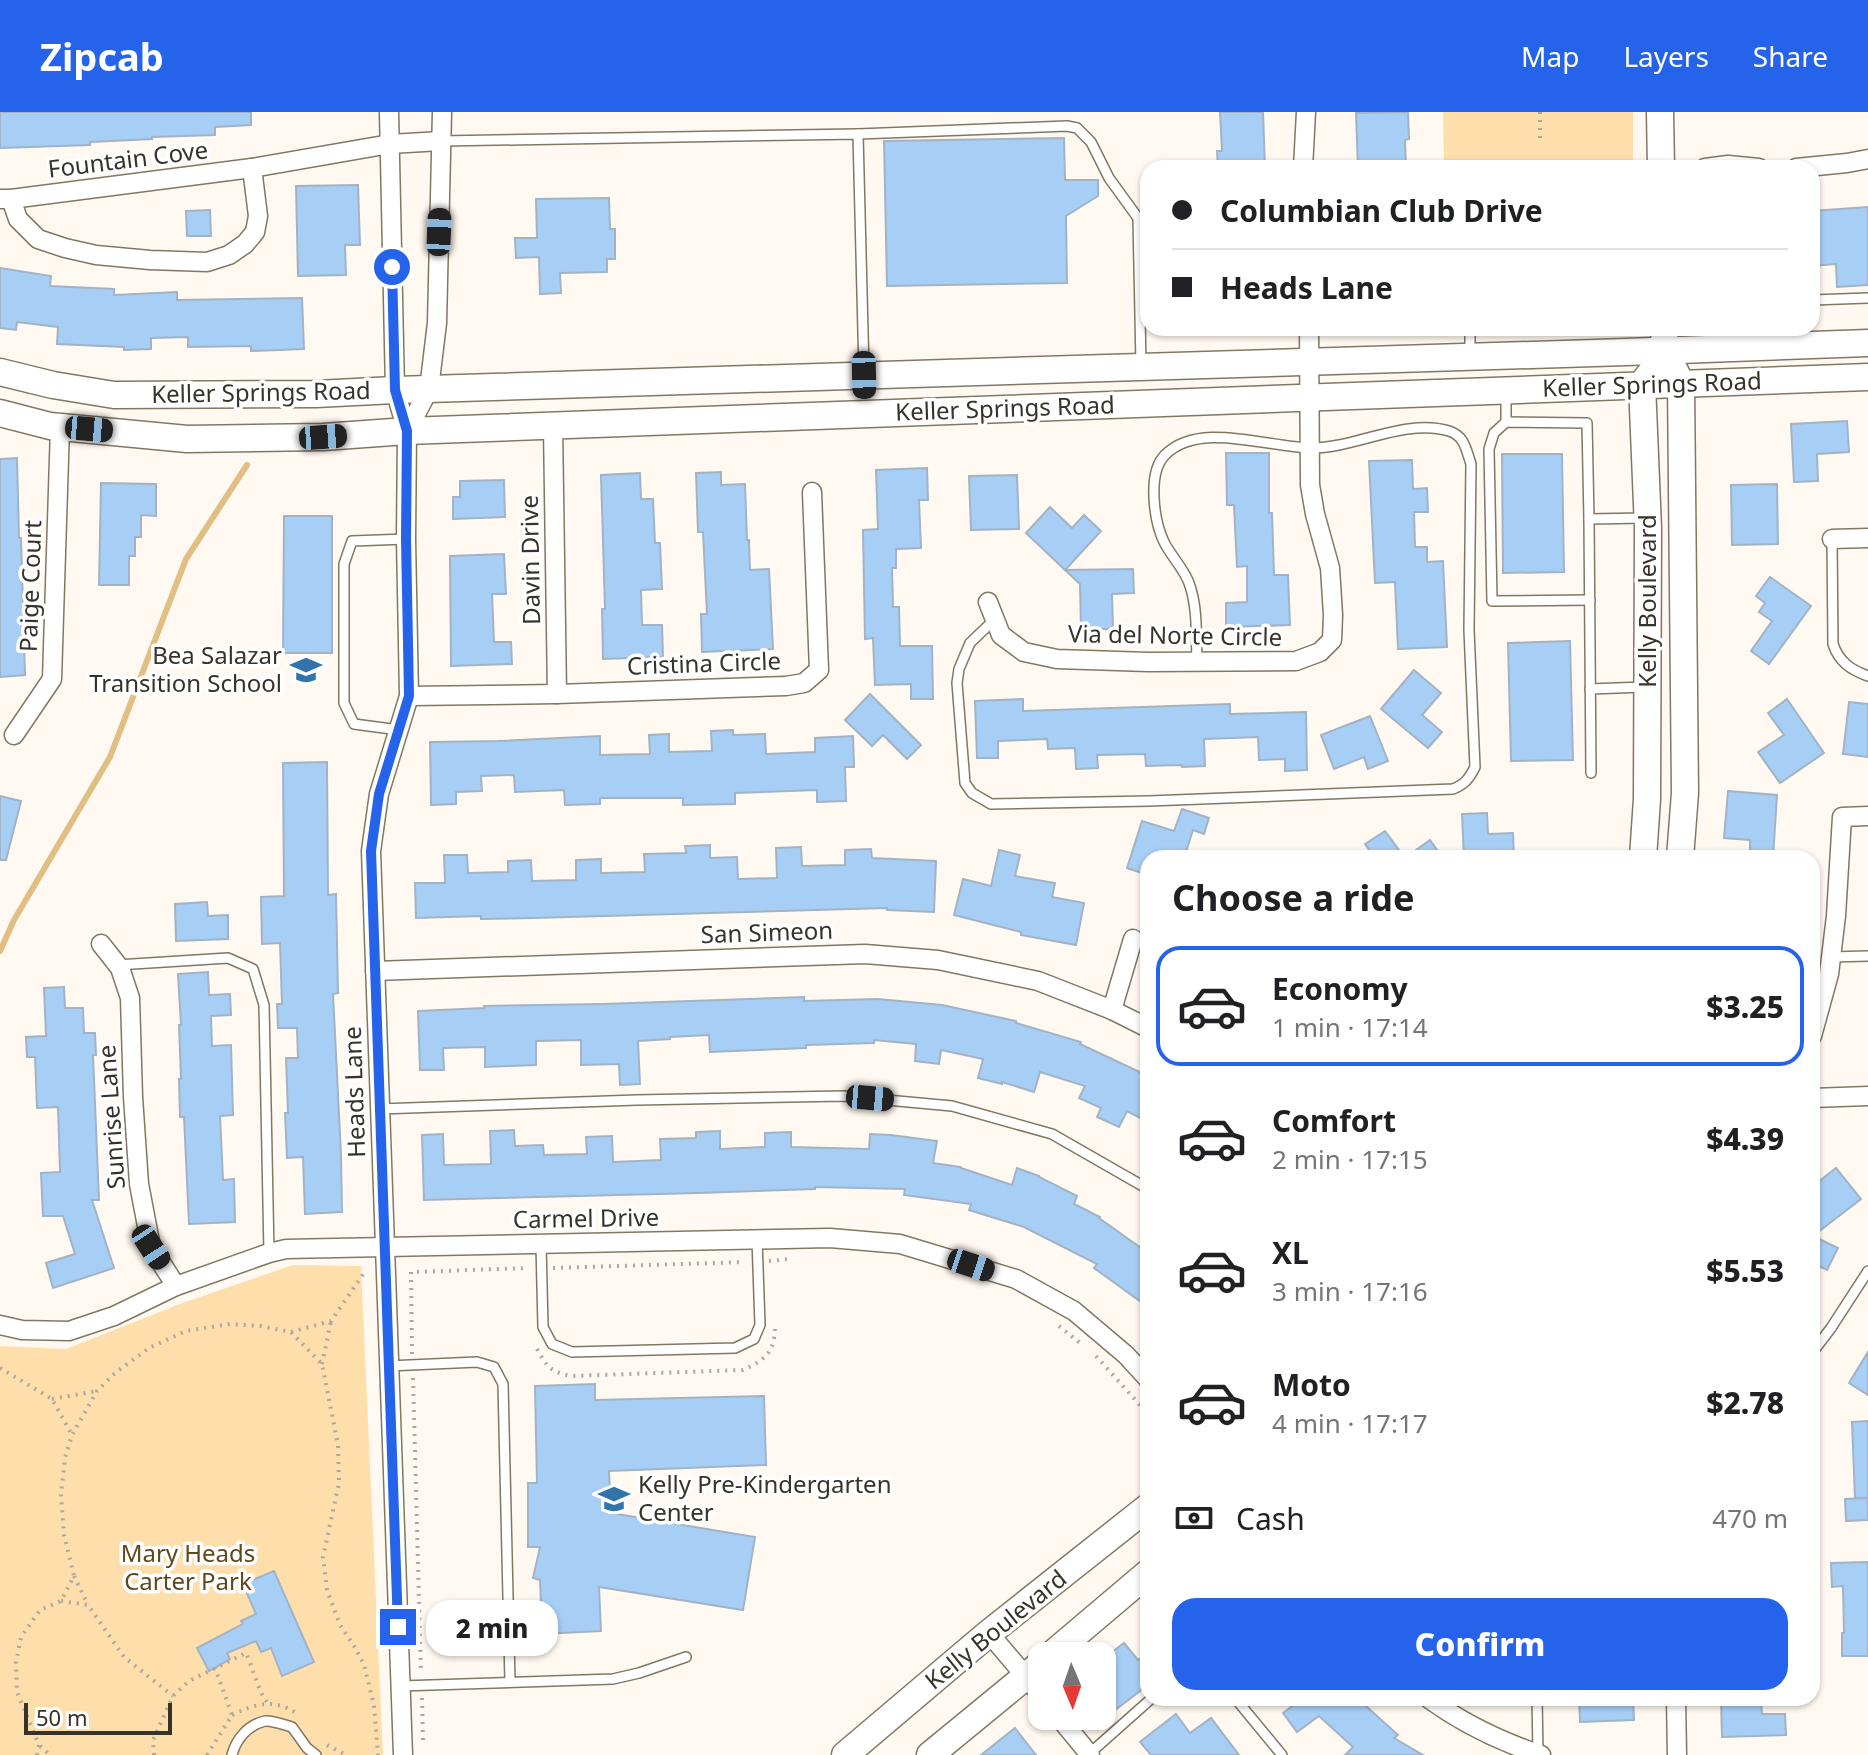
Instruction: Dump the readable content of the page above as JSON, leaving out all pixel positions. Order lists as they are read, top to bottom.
{
  "streets": {
    "main road": ["Keller Springs Road", "Kelly Boulevard"],
    "street": [
      "Fountain Cove",
      "Davin Drive",
      "Paige Court",
      "Via del Norte Circle",
      "Cristina Circle",
      "San Simeon",
      "Heads Lane",
      "Sunrise Lane",
      "Carmel Drive"
    ]
  },
  "crossings": [
    ["Keller Springs Road", "Davin Drive"],
    ["Keller Springs Road", "Paige Court"],
    ["Keller Springs Road", "Kelly Boulevard"],
    ["Keller Springs Road", "Via del Norte Circle"],
    ["Keller Springs Road", "Heads Lane"],
    ["Davin Drive", "Cristina Circle"],
    ["Cristina Circle", "Heads Lane"],
    ["San Simeon", "Heads Lane"],
    ["Heads Lane", "Carmel Drive"],
    ["Sunrise Lane", "Carmel Drive"]
  ],
  "parks": ["Mary Heads Carter Park"],
  "places": {
    "school or university": ["Bea Salazar Transition School", "Kelly Pre-Kindergarten Center"]
  },
  "scale_bar": "50 m",
  "north": "bottom",
  "page": {
    "header": "Zipcab",
    "nav": ["Map", "Layers", "Share"],
    "banner": ["Columbian Club Drive", "Heads Lane"],
    "heading": "Choose a ride",
    "list": [
      {
        "name": "Economy",
        "note": "1 min · 17:14",
        "value": "$3.25"
      },
      {
        "name": "Comfort",
        "note": "2 min · 17:15",
        "value": "$4.39"
      },
      {
        "name": "XL",
        "note": "3 min · 17:16",
        "value": "$5.53"
      },
      {
        "name": "Moto",
        "note": "4 min · 17:17",
        "value": "$2.78"
      }
    ],
    "pay": ["Cash", "470 m"],
    "buttons": "Confirm",
    "bubble": "2 min",
    "scale": "50 m"
  }
}
